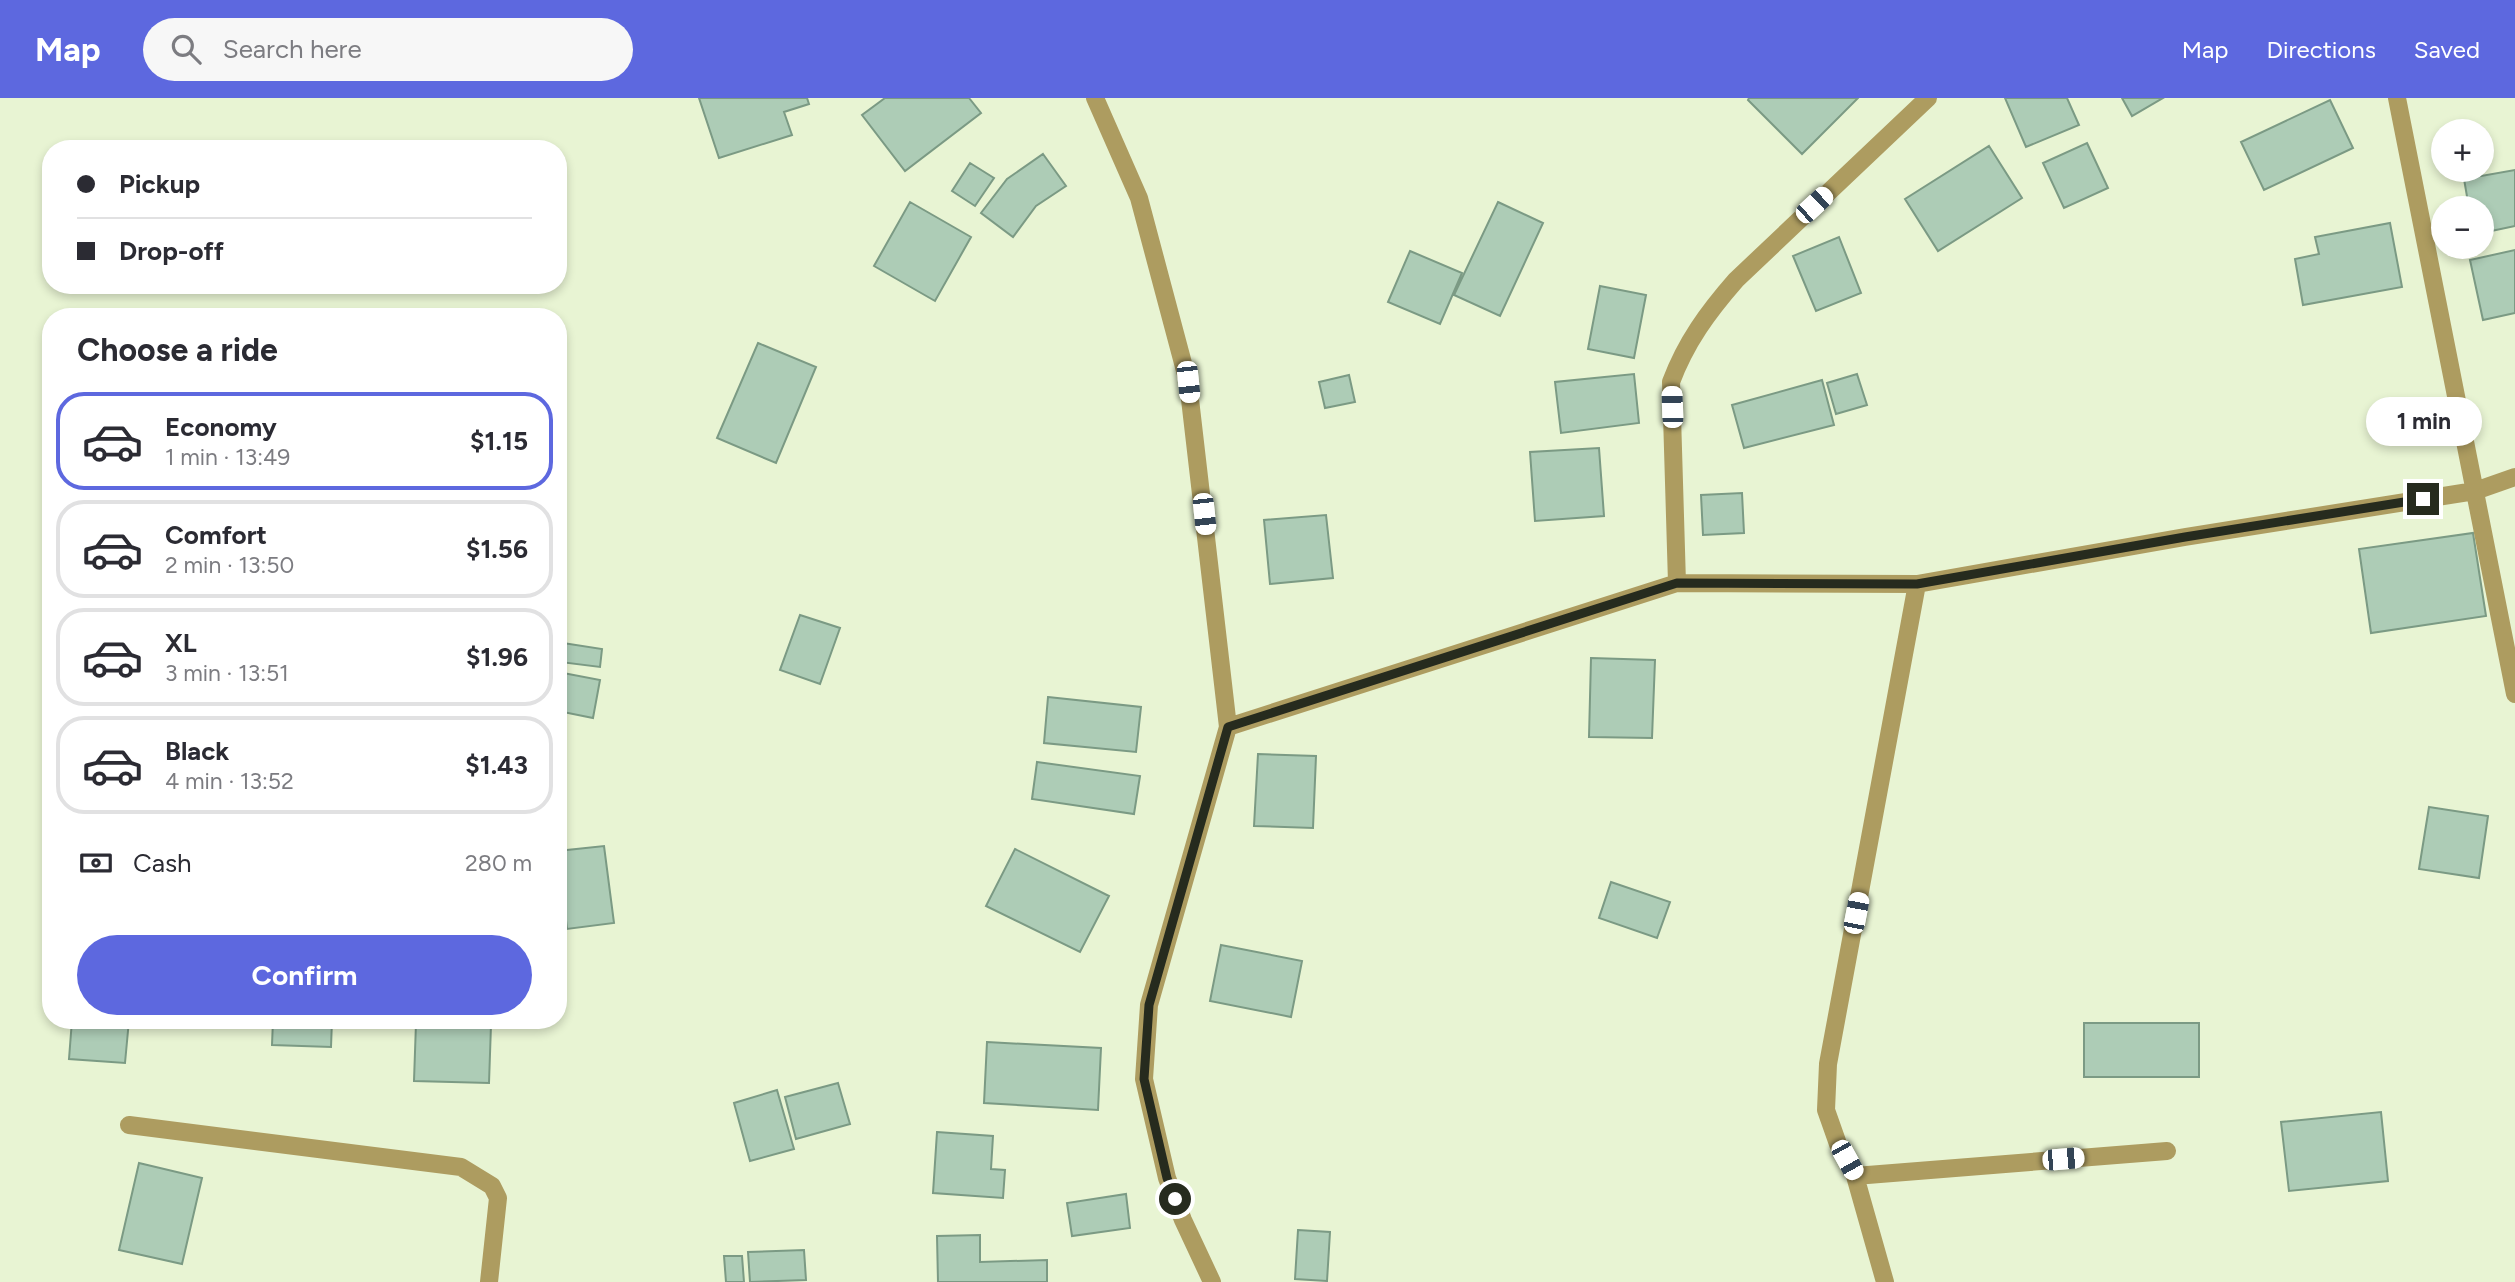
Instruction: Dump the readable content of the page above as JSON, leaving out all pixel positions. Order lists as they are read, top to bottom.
{
  "page": {
    "header": "Map",
    "search": "Search here",
    "nav": ["Map", "Directions", "Saved"],
    "map_buttons": ["+", "−"],
    "banner": ["Pickup", "Drop-off"],
    "heading": "Choose a ride",
    "list": [
      {
        "name": "Economy",
        "note": "1 min · 13:49",
        "value": "$1.15"
      },
      {
        "name": "Comfort",
        "note": "2 min · 13:50",
        "value": "$1.56"
      },
      {
        "name": "XL",
        "note": "3 min · 13:51",
        "value": "$1.96"
      },
      {
        "name": "Black",
        "note": "4 min · 13:52",
        "value": "$1.43"
      }
    ],
    "bubble": "1 min",
    "pay": ["Cash", "280 m"],
    "buttons": "Confirm"
  }
}
